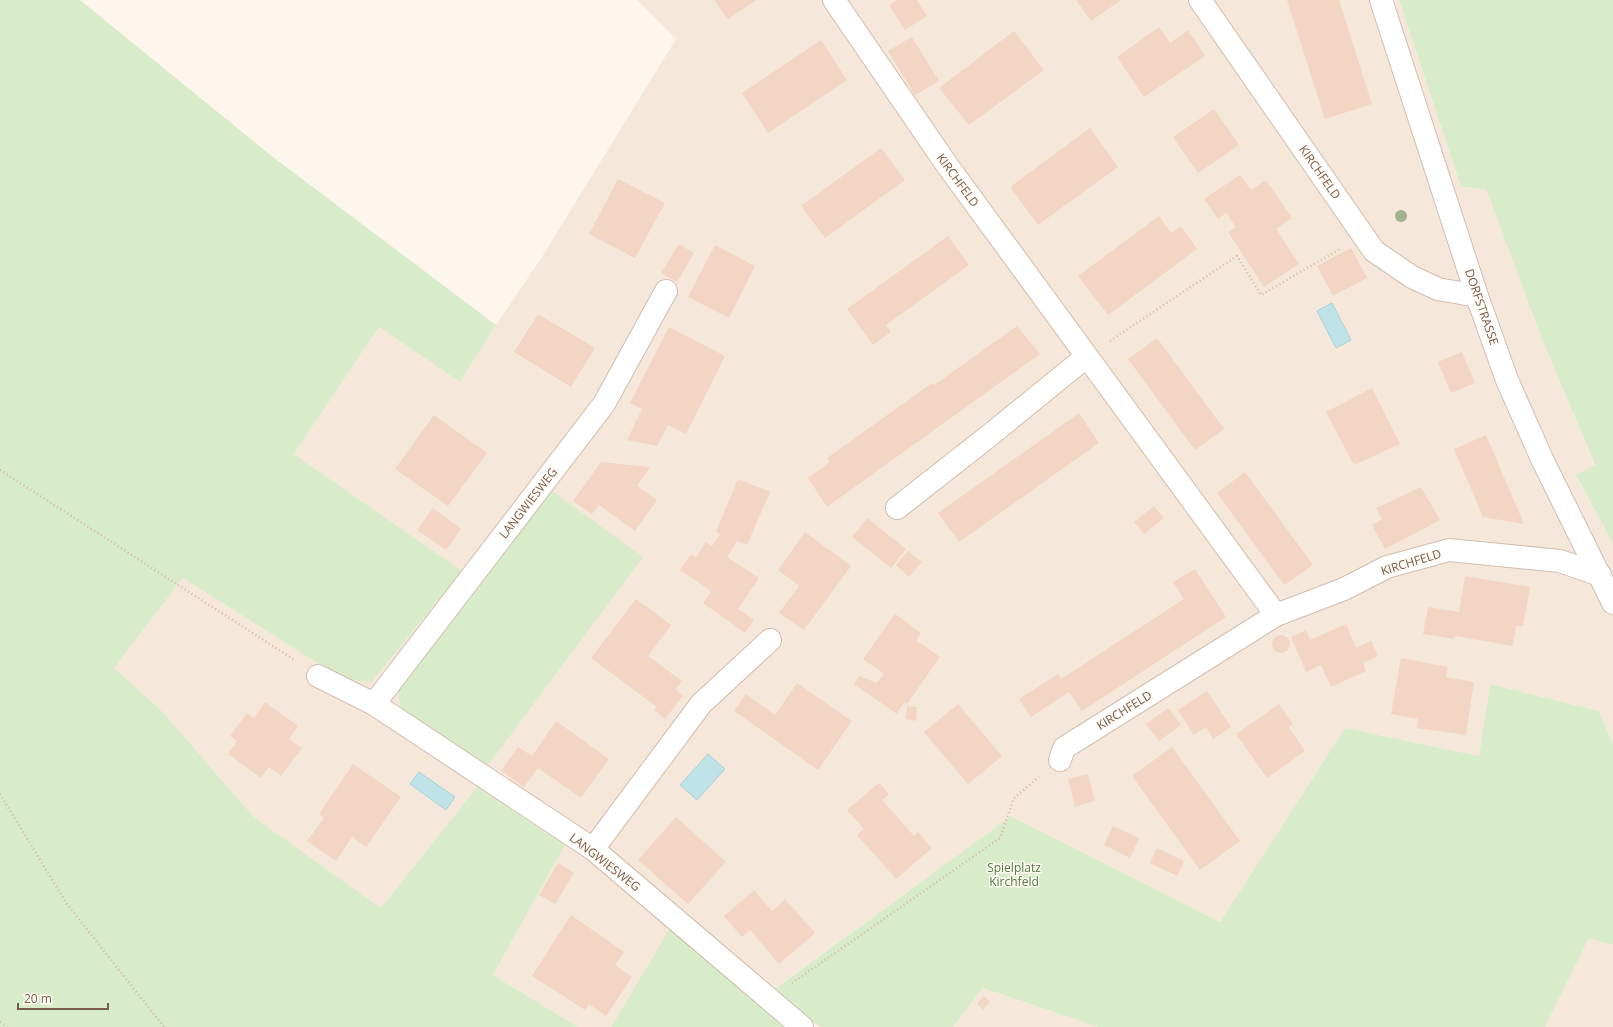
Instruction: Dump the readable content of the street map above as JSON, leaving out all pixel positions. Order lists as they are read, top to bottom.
{
  "streets": {
    "street": ["KIRCHFELD", "DORFSTRASSE", "LANGWIESWEG"]
  },
  "crossings": [
    ["KIRCHFELD", "DORFSTRASSE"]
  ],
  "parks": ["Spielplatz Kirchfeld"],
  "scale_bar": "20 m"
}
